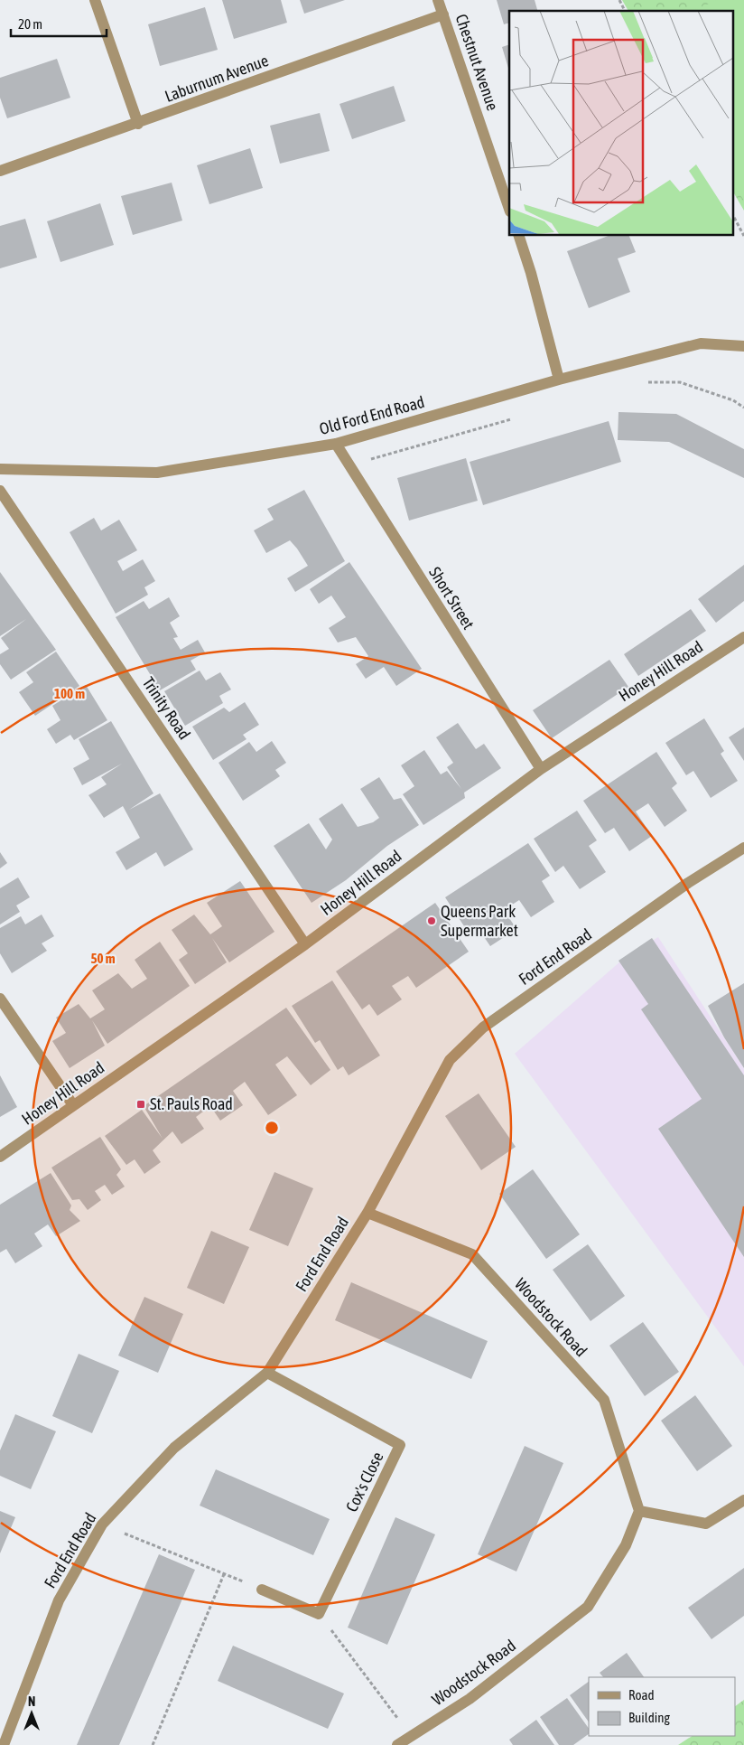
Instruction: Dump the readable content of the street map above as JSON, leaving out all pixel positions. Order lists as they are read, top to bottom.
{
  "streets": {
    "street": [
      "Chestnut Avenue",
      "Laburnum Avenue",
      "Old Ford End Road",
      "Short Street",
      "Honey Hill Road",
      "Trinity Road",
      "Ford End Road",
      "Woodstock Road",
      "Cox's Close"
    ]
  },
  "crossings": [
    ["Chestnut Avenue", "Laburnum Avenue"],
    ["Old Ford End Road", "Short Street"],
    ["Short Street", "Honey Hill Road"],
    ["Honey Hill Road", "Trinity Road"],
    ["Ford End Road", "Woodstock Road"],
    ["Ford End Road", "Cox's Close"]
  ],
  "places": {
    "other": ["Queens Park Supermarket"],
    "transit": ["St. Pauls Road"]
  },
  "legend": ["Road", "Building"],
  "scale_bar": "20 m",
  "north": "top",
  "rings": ["100 m", "50 m"]
}
